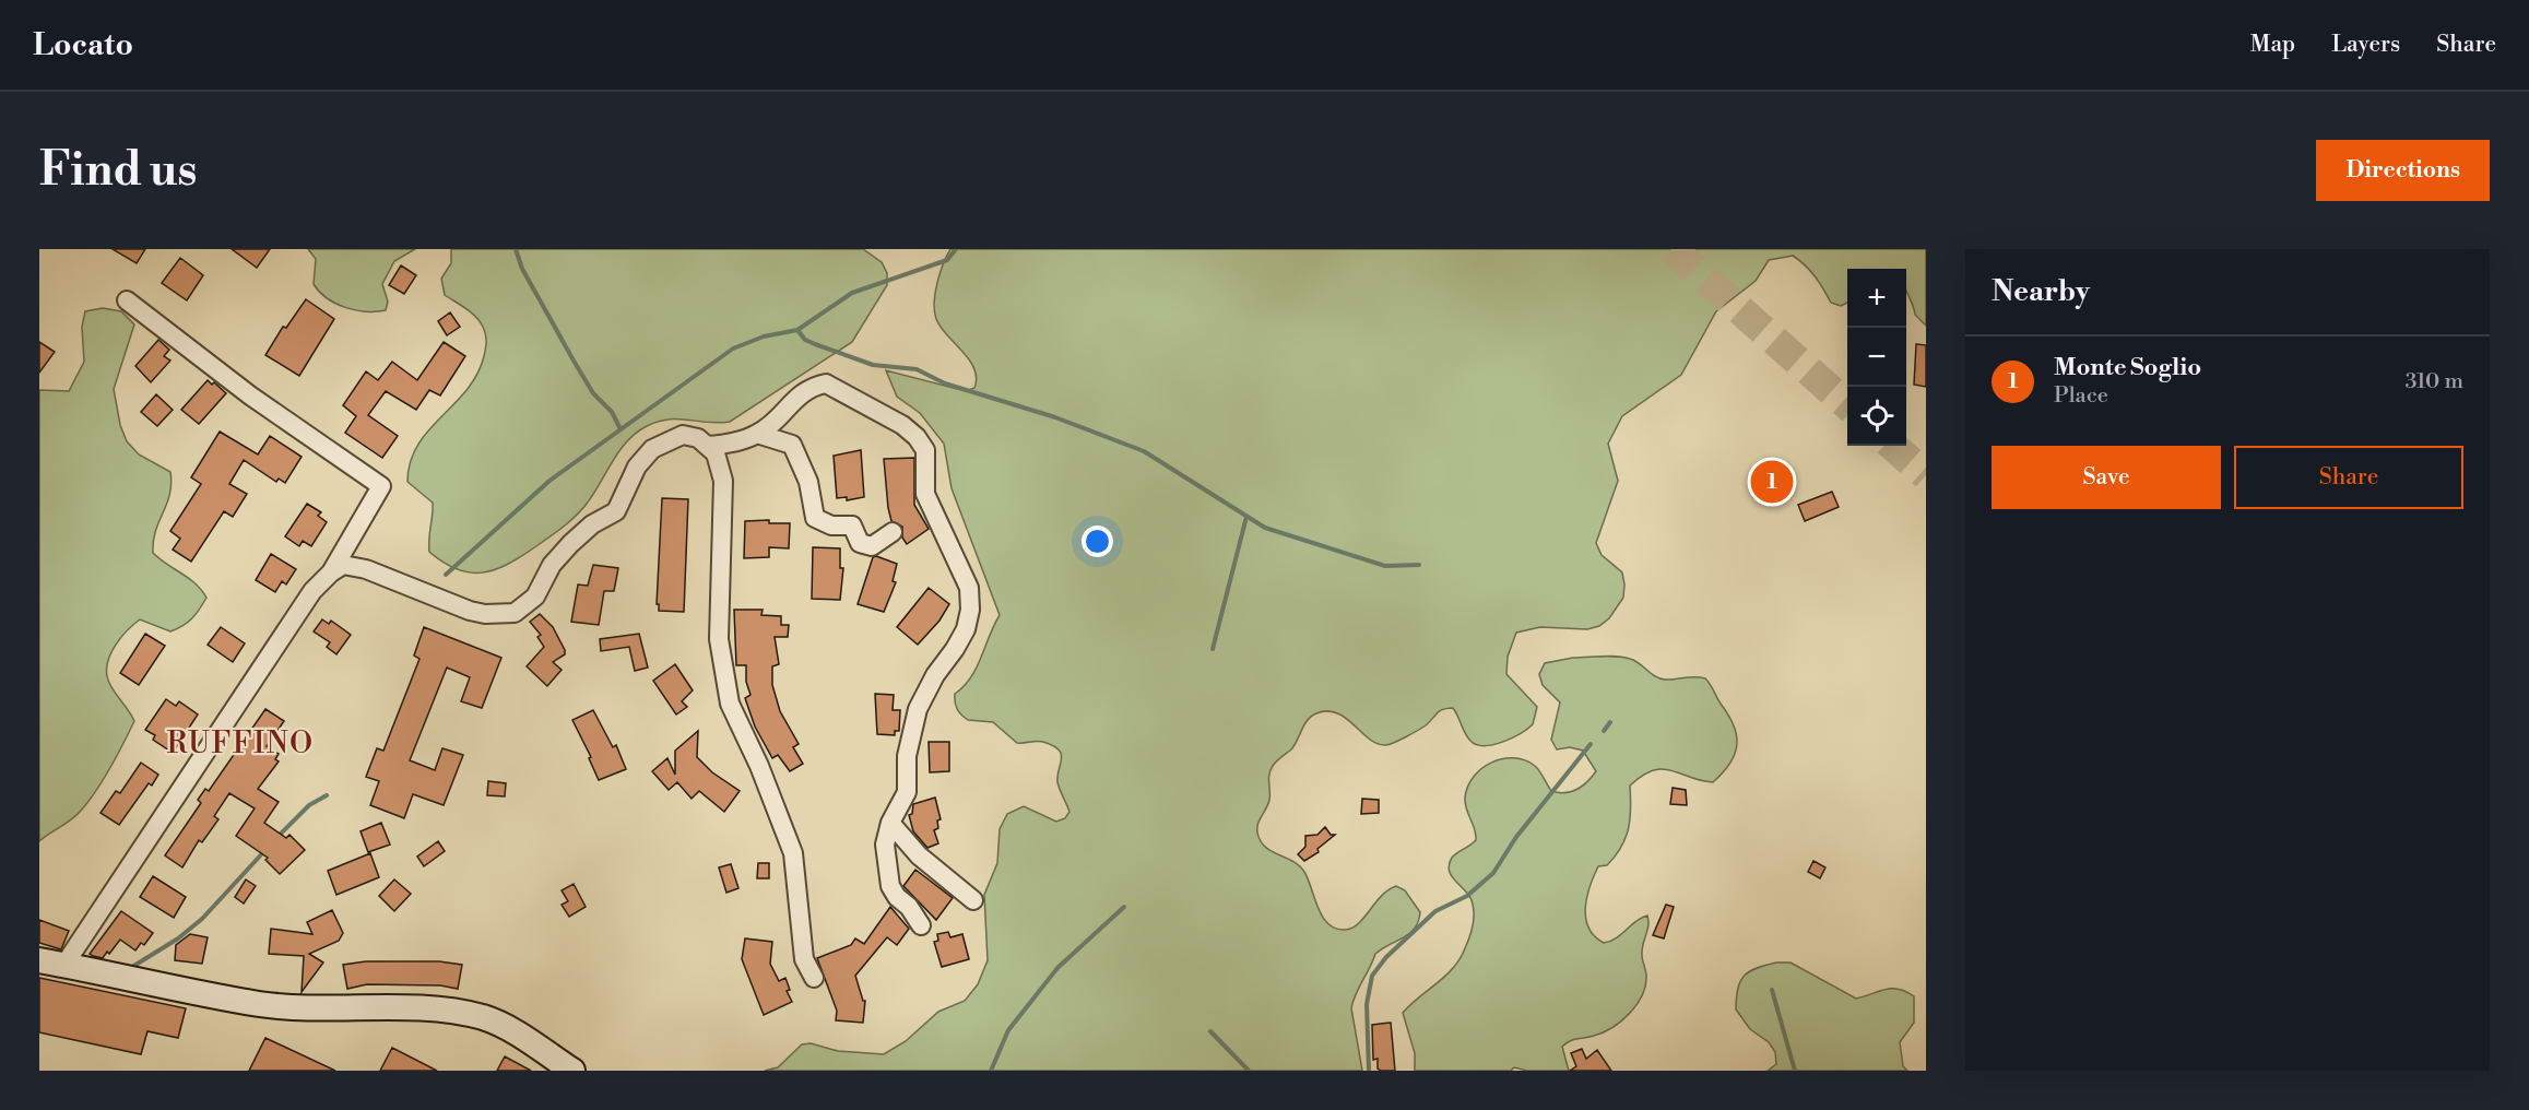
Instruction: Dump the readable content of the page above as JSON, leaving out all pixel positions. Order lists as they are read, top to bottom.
{
  "districts": ["RUFFINO"],
  "page": {
    "header": "Locato",
    "nav": ["Map", "Layers", "Share"],
    "buttons": [
      "Directions",
      ["Save", "Share"]
    ],
    "title": "Find us",
    "heading": "Nearby",
    "map_buttons": ["+", "−"],
    "list": [
      {
        "mark": "1",
        "name": "Monte Soglio",
        "note": "Place",
        "value": "310 m"
      }
    ],
    "pins": "1"
  }
}
